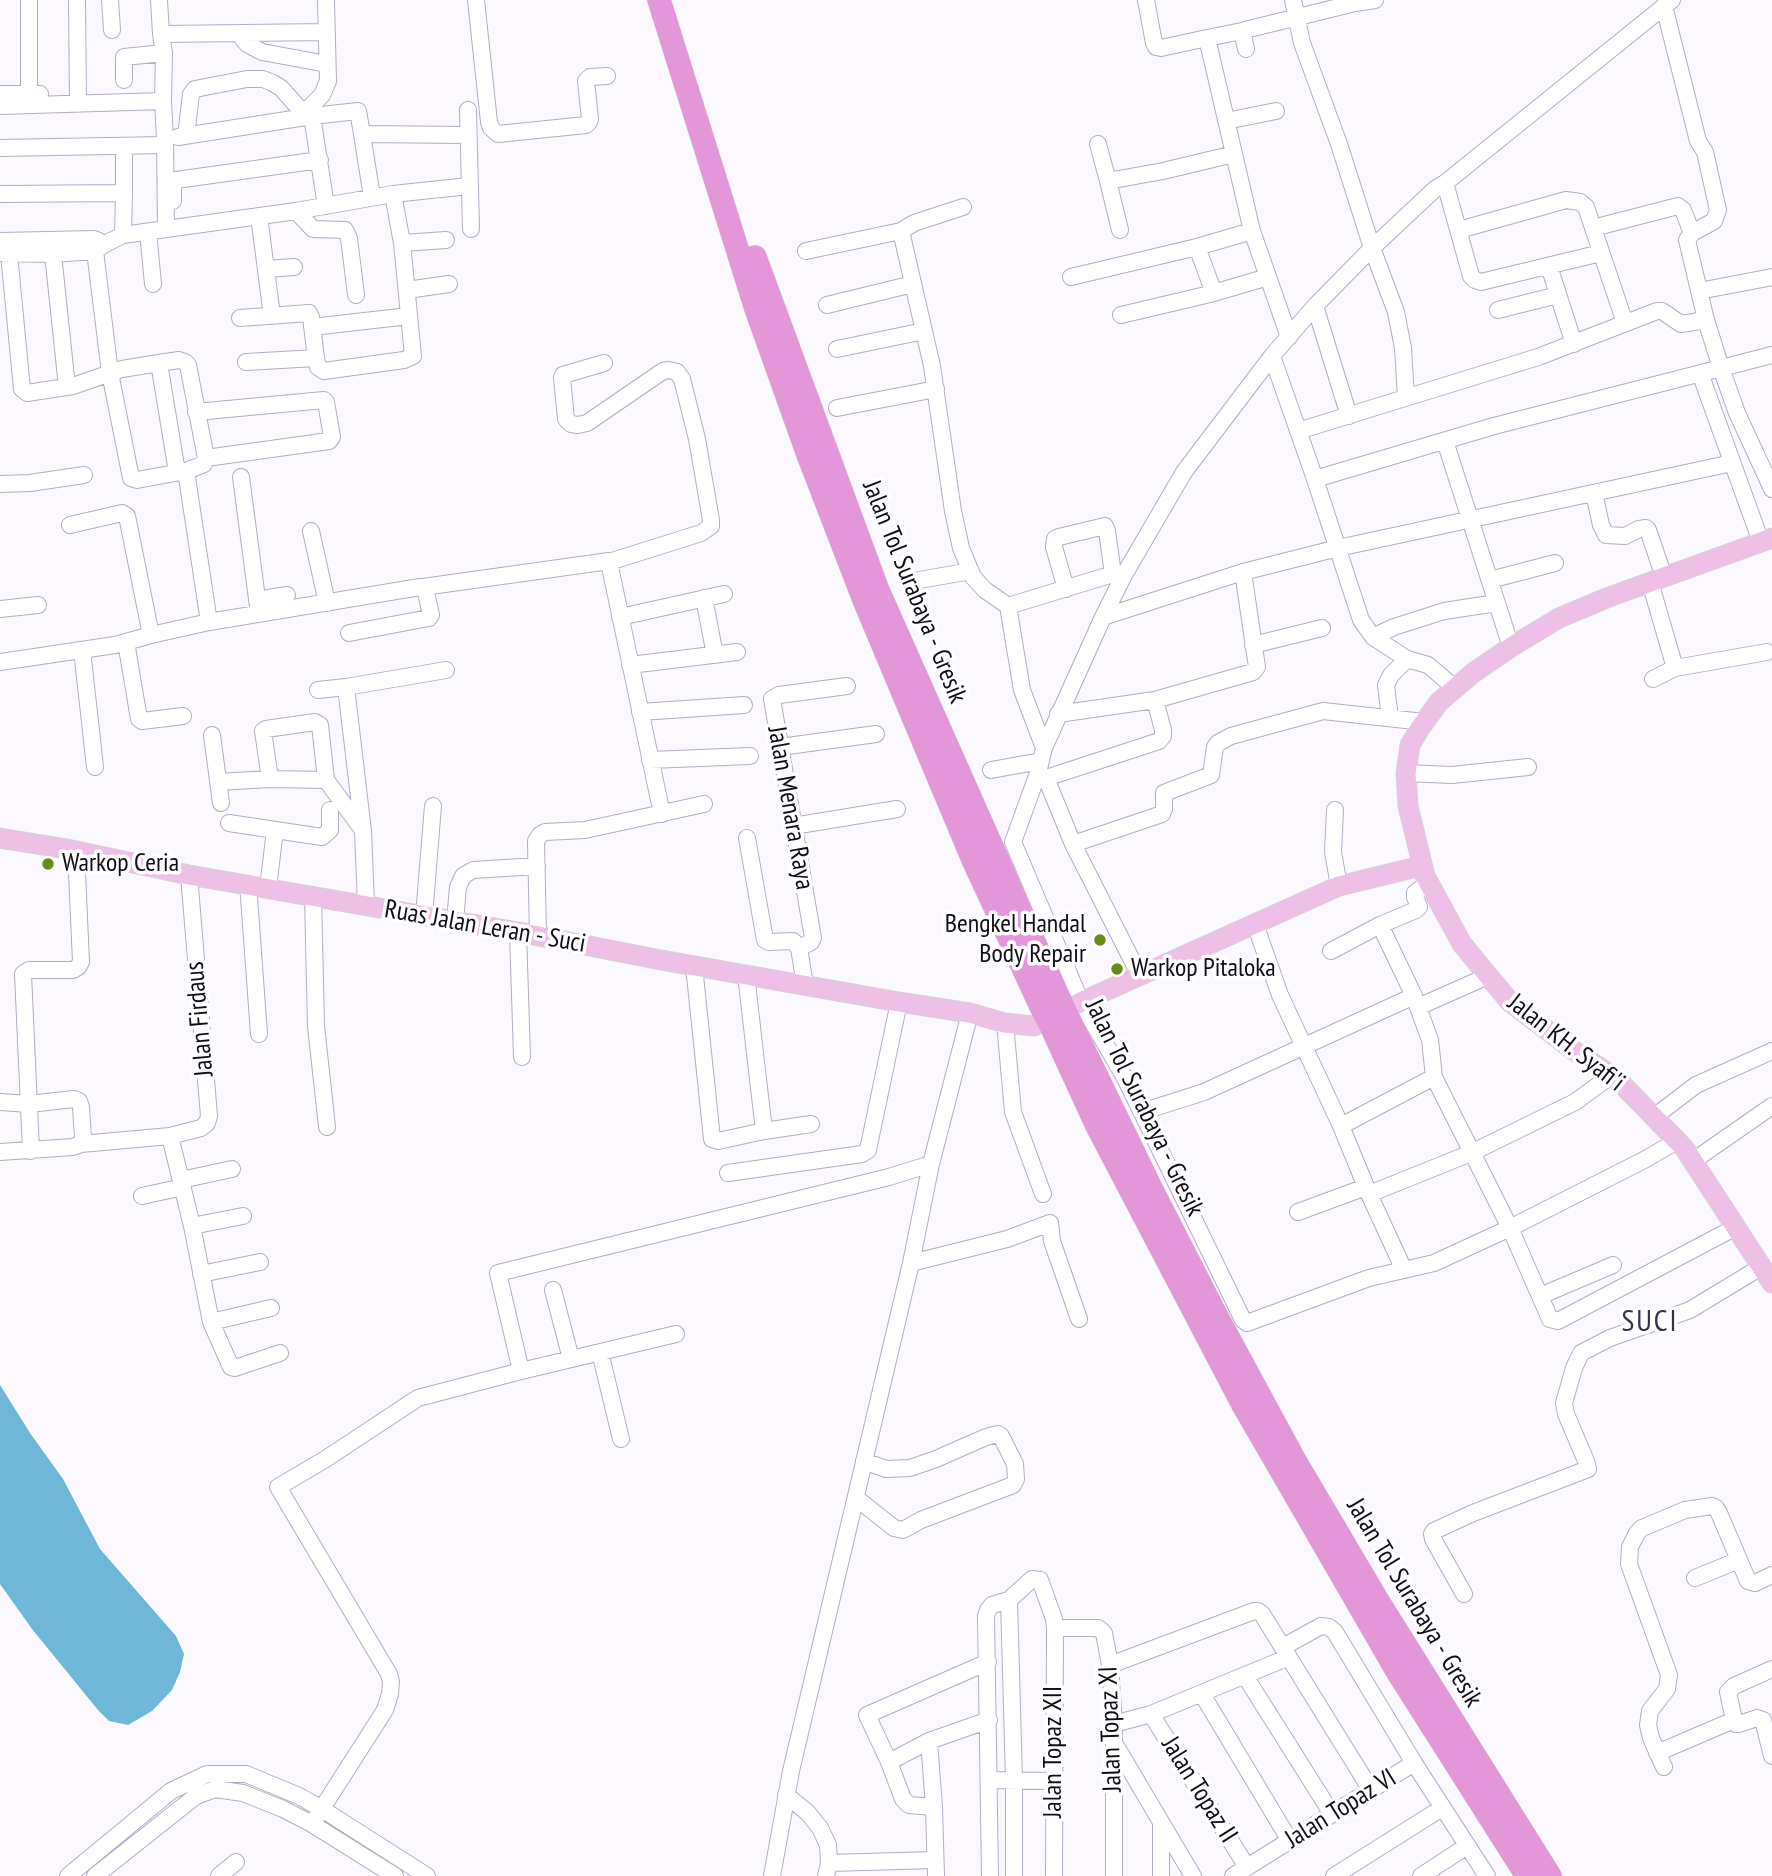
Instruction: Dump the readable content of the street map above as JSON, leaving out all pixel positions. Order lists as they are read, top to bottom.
{
  "streets": {
    "highway": ["Jalan Tol Surabaya - Gresik"],
    "main road": ["Ruas Jalan Leran - Suci", "Jalan KH. Syafi'i"],
    "street": [
      "Jalan Menara Raya",
      "Jalan Firdaus",
      "Jalan Topaz XI",
      "Jalan Topaz XII",
      "Jalan Topaz II",
      "Jalan Topaz VI"
    ]
  },
  "crossings": [
    ["Jalan Tol Surabaya - Gresik", "Ruas Jalan Leran - Suci"],
    ["Ruas Jalan Leran - Suci", "Jalan Firdaus"],
    ["Jalan Topaz XI", "Jalan Topaz XII"],
    ["Jalan Topaz II", "Jalan Topaz VI"]
  ],
  "districts": ["SUCI"],
  "places": ["Warkop Ceria", "Bengkel Handal Body Repair", "Warkop Pitaloka"]
}
